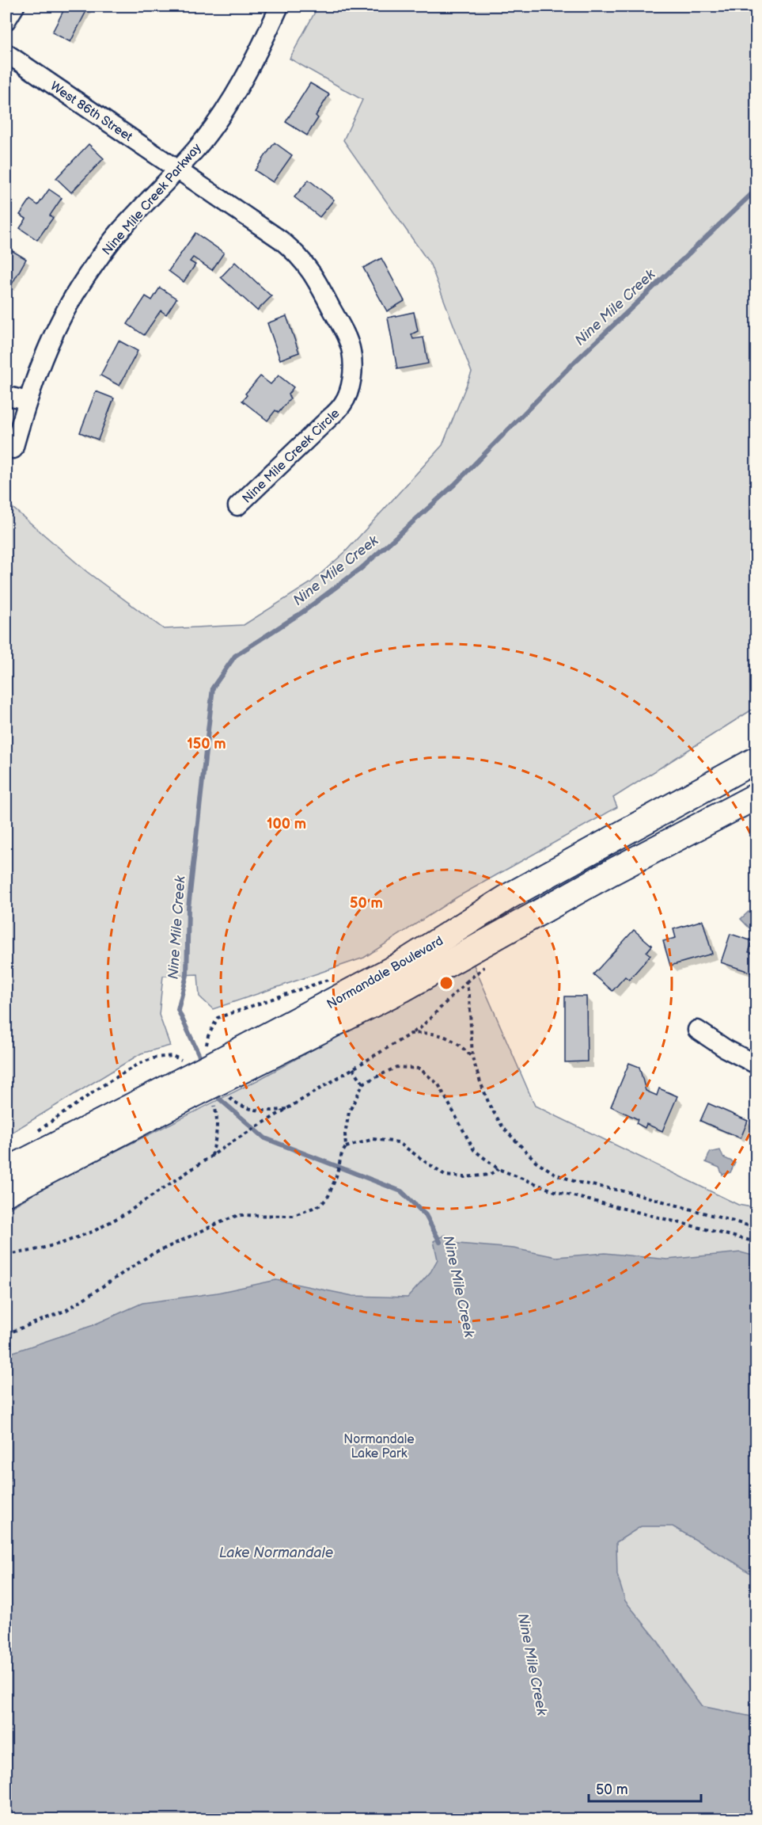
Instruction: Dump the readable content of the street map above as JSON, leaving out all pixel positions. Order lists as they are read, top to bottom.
{
  "streets": {
    "main road": ["Normandale Boulevard"],
    "street": ["West 86th Street", "Nine Mile Creek Parkway", "Nine Mile Creek Circle"]
  },
  "crossings": [
    ["West 86th Street", "Nine Mile Creek Parkway"],
    ["West 86th Street", "Nine Mile Creek Circle"],
    ["Nine Mile Creek Parkway", "Nine Mile Creek Circle"]
  ],
  "water": ["Nine Mile Creek", "Lake Normandale"],
  "parks": ["Normandale Lake Park"],
  "scale_bar": "50 m",
  "rings": ["150 m", "100 m", "50 m"]
}
